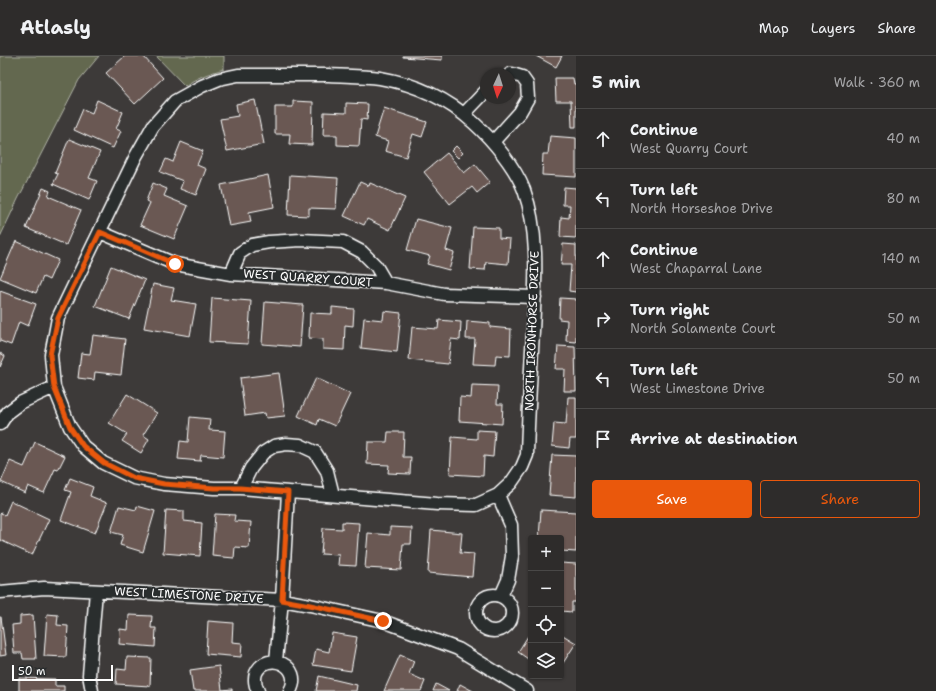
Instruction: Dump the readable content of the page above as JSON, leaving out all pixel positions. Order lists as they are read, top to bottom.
{
  "streets": {
    "street": ["WEST QUARRY COURT", "NORTH IRONHORSE DRIVE", "WEST LIMESTONE DRIVE"]
  },
  "crossings": [
    ["WEST QUARRY COURT", "NORTH IRONHORSE DRIVE"]
  ],
  "scale_bar": "50 m",
  "north": "bottom",
  "page": {
    "header": "Atlasly",
    "nav": ["Map", "Layers", "Share"],
    "heading": ["5 min", "Walk · 360 m"],
    "list": [
      ["Continue", "West Quarry Court", "40 m"],
      ["Turn left", "North Horseshoe Drive", "80 m"],
      ["Continue", "West Chaparral Lane", "140 m"],
      ["Turn right", "North Solamente Court", "50 m"],
      ["Turn left", "West Limestone Drive", "50 m"],
      "Arrive at destination"
    ],
    "buttons": ["Save", "Share"],
    "map_buttons": ["+", "−"],
    "scale": "50 m"
  }
}
